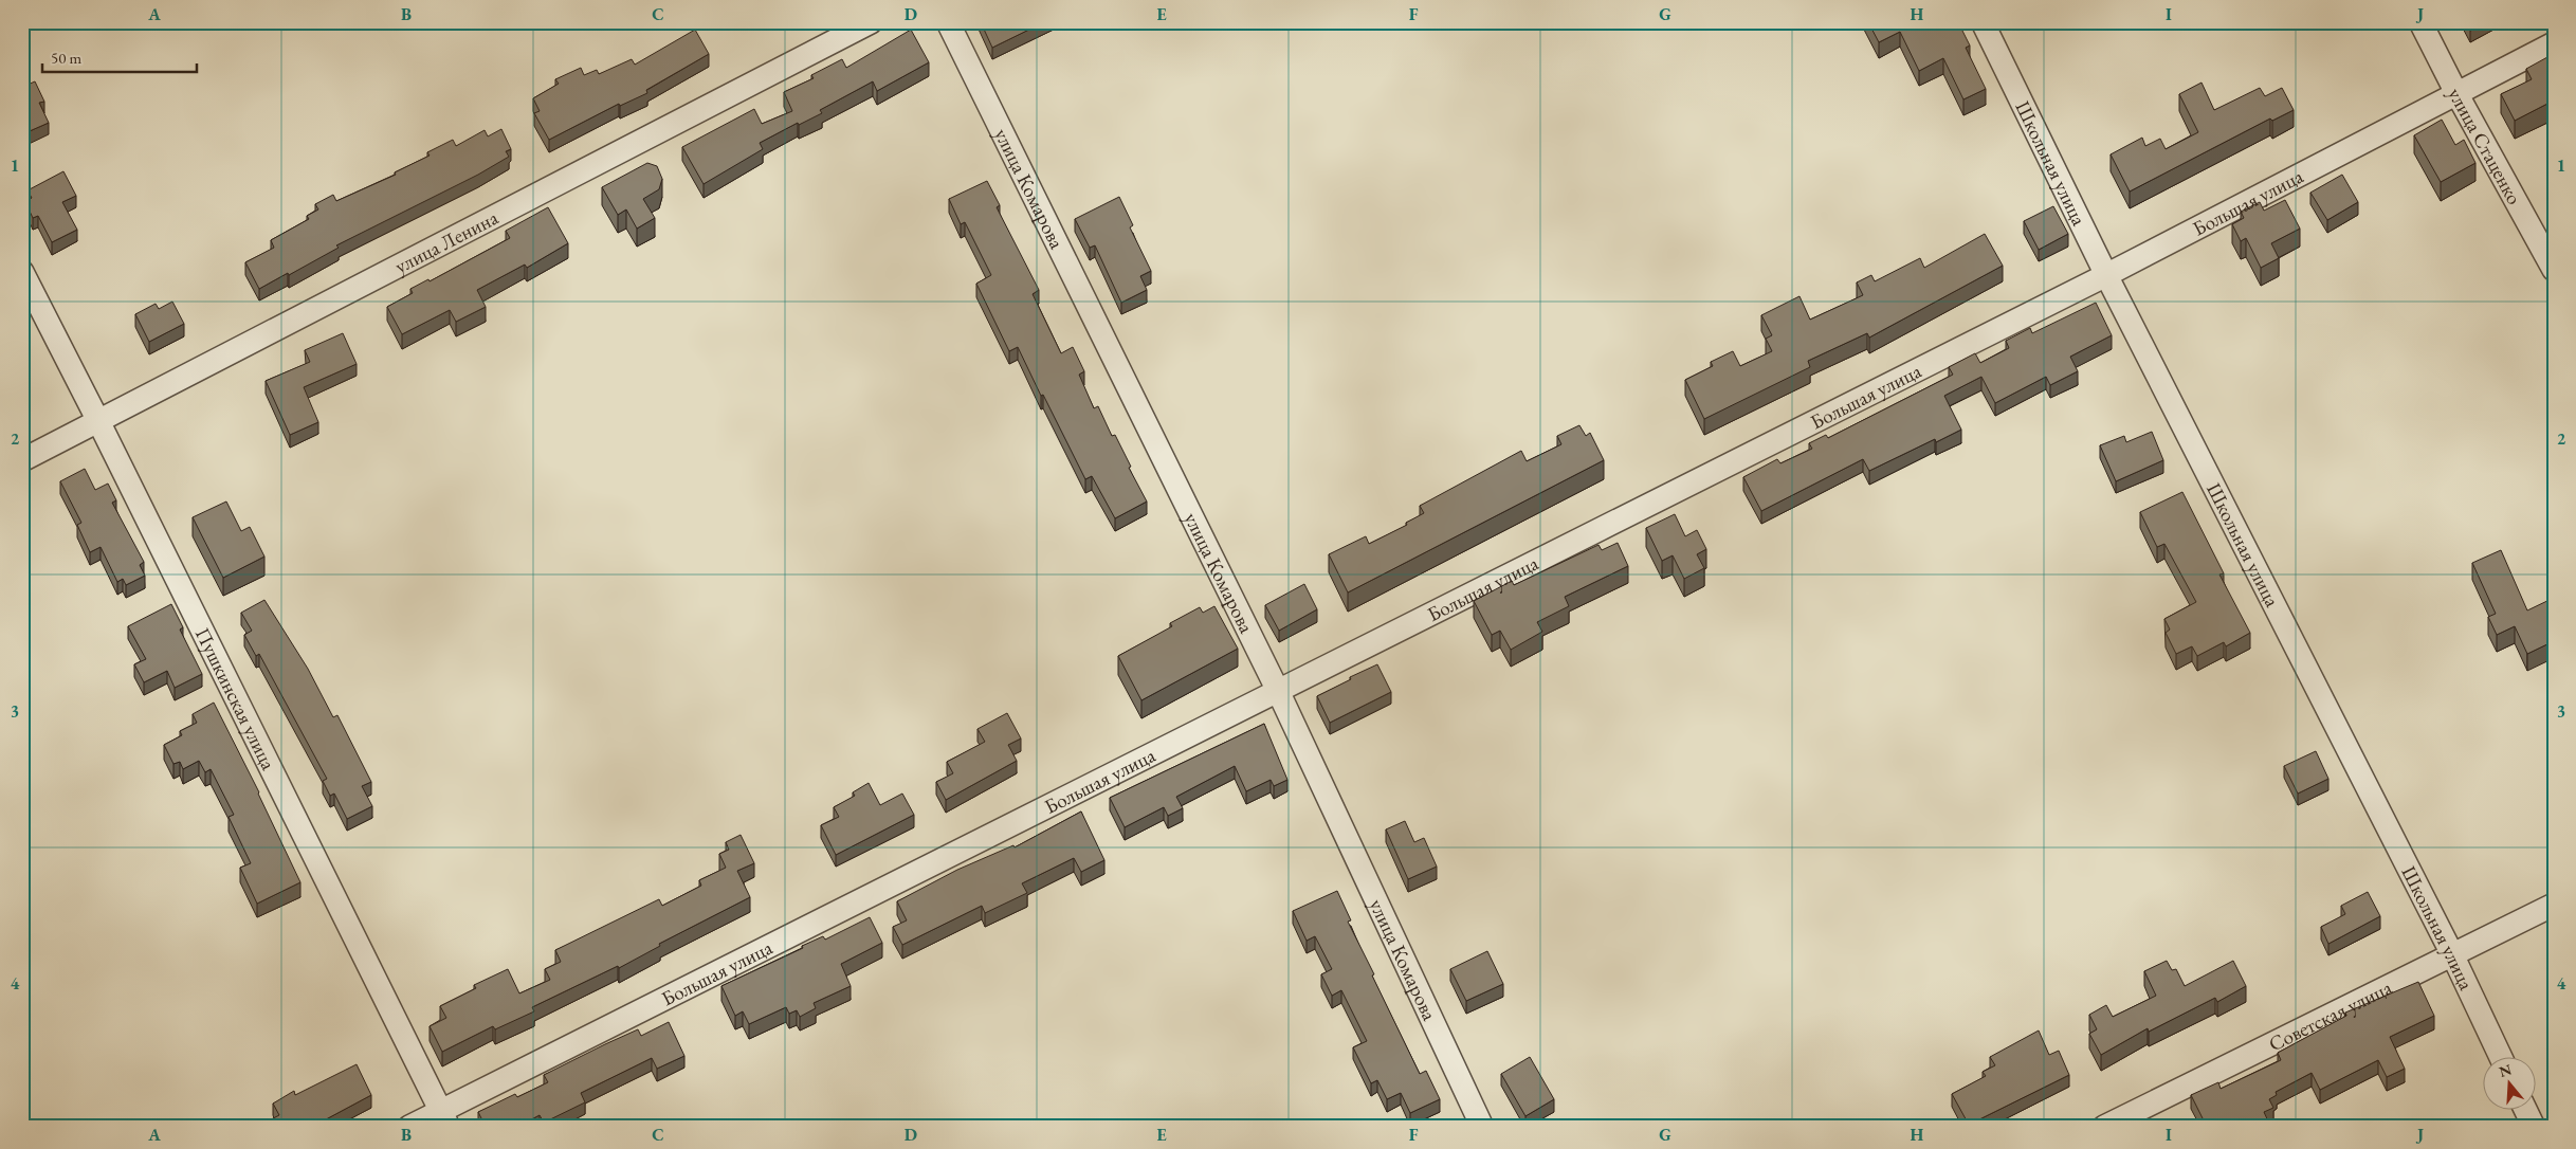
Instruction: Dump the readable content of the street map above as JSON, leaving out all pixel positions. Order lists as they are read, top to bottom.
{
  "streets": {
    "street": [
      "улица Стаценко",
      "Школьная улица",
      "улица Комарова",
      "Большая улица",
      "улица Ленина",
      "Пушкинская улица",
      "Советская улица"
    ]
  },
  "crossings": [
    ["улица Стаценко", "Большая улица"],
    ["Школьная улица", "Большая улица"],
    ["Школьная улица", "Советская улица"],
    ["улица Комарова", "Большая улица"],
    ["Большая улица", "Пушкинская улица"],
    ["улица Ленина", "Пушкинская улица"]
  ],
  "scale_bar": "50 m",
  "north": "top",
  "grid": {
    "columns": [
      "A",
      "B",
      "C",
      "D",
      "E",
      "F",
      "G",
      "H",
      "I",
      "J"
    ],
    "rows": [
      "1",
      "2",
      "3",
      "4"
    ]
  }
}
